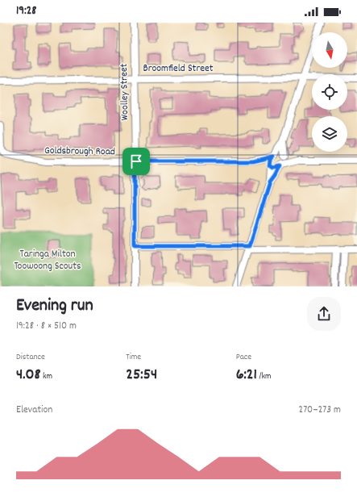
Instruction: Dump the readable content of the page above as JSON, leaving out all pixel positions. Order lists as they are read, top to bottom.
{
  "streets": {
    "street": ["Broomfield Street", "Woolley Street", "Goldsbrough Road"]
  },
  "crossings": [
    ["Broomfield Street", "Woolley Street"],
    ["Woolley Street", "Goldsbrough Road"]
  ],
  "parks": ["Taringa Milton Toowoong Scouts"],
  "north": "bottom",
  "page": {
    "status": "19:28",
    "heading": ["Evening run", "19:28 · 8 × 510 m"],
    "stats": [
      ["Distance", "4.08 km"],
      ["Time", "25:54"],
      ["Pace", "6:21 /km"]
    ],
    "chart": ["Elevation", "270–273 m"]
  }
}
